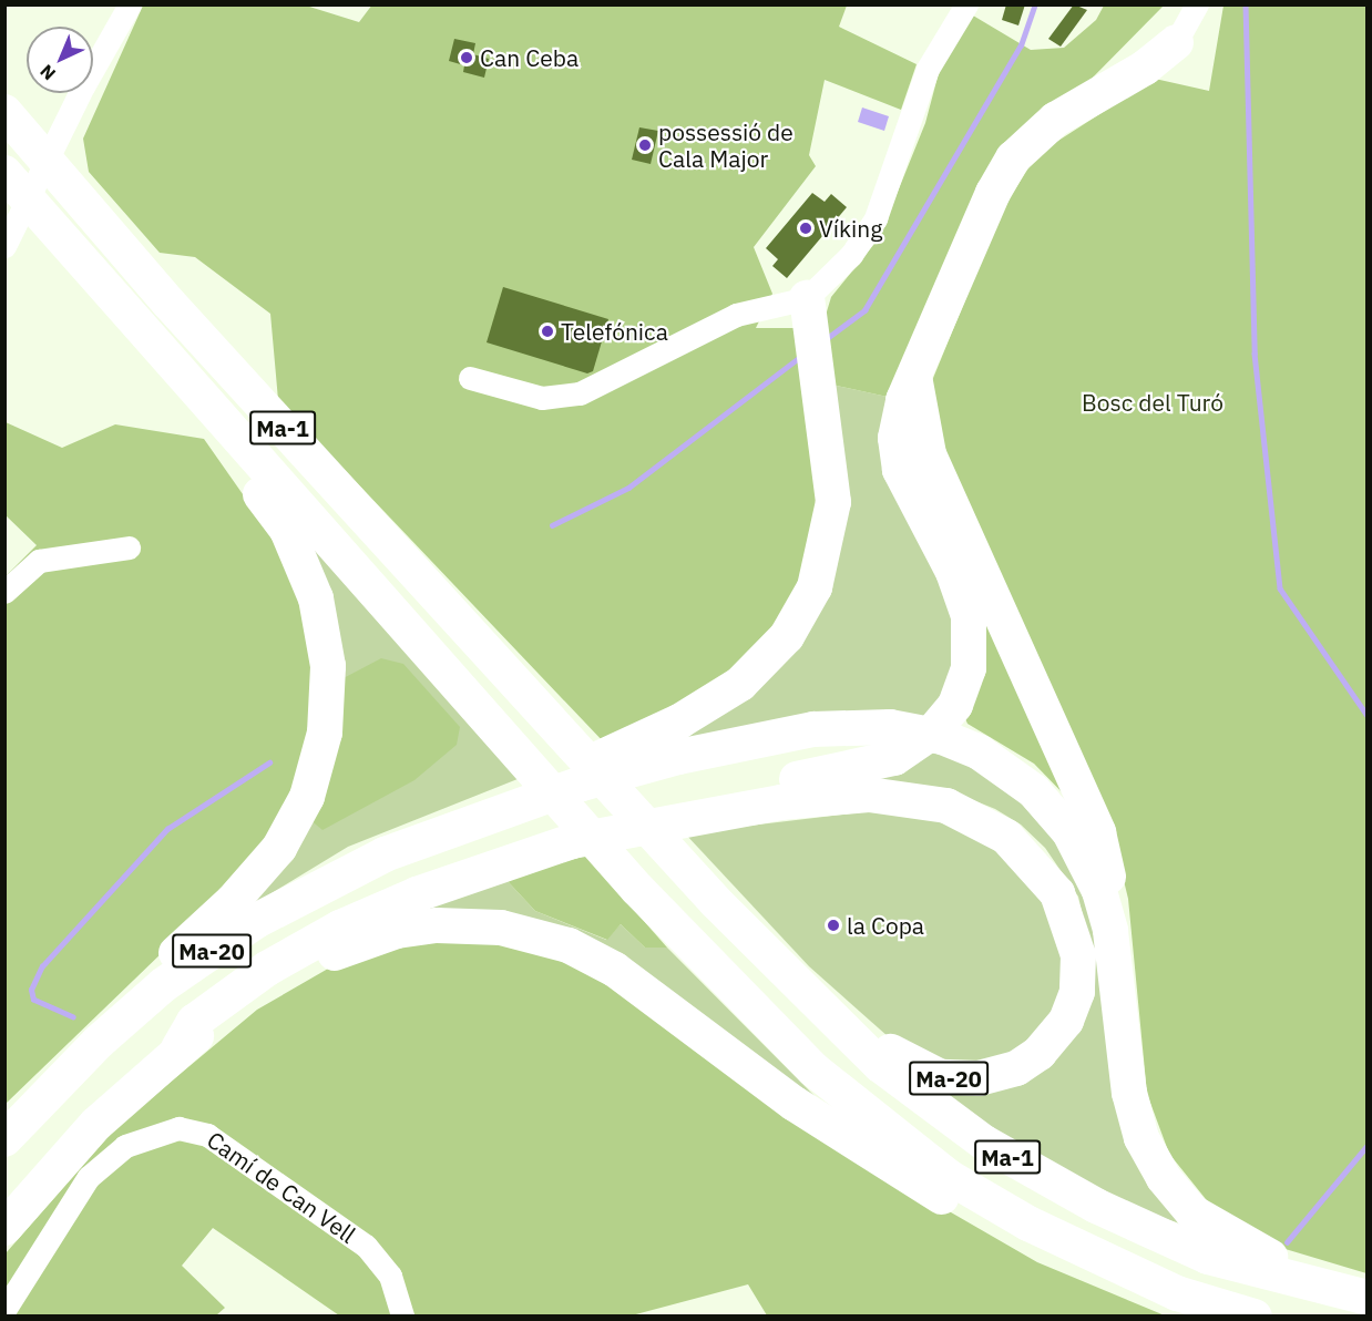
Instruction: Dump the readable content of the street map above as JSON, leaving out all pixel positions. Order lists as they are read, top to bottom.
{
  "streets": {
    "highway": ["Ma-1", "Ma-20"],
    "street": ["Camí de Can Vell"]
  },
  "crossings": [
    ["Ma-1", "Ma-20"]
  ],
  "parks": ["Bosc del Turó"],
  "places": [
    "Can Ceba",
    "possessió de Cala Major",
    "Víking",
    "Telefónica",
    "la Copa"
  ],
  "north": "bottom left"
}
